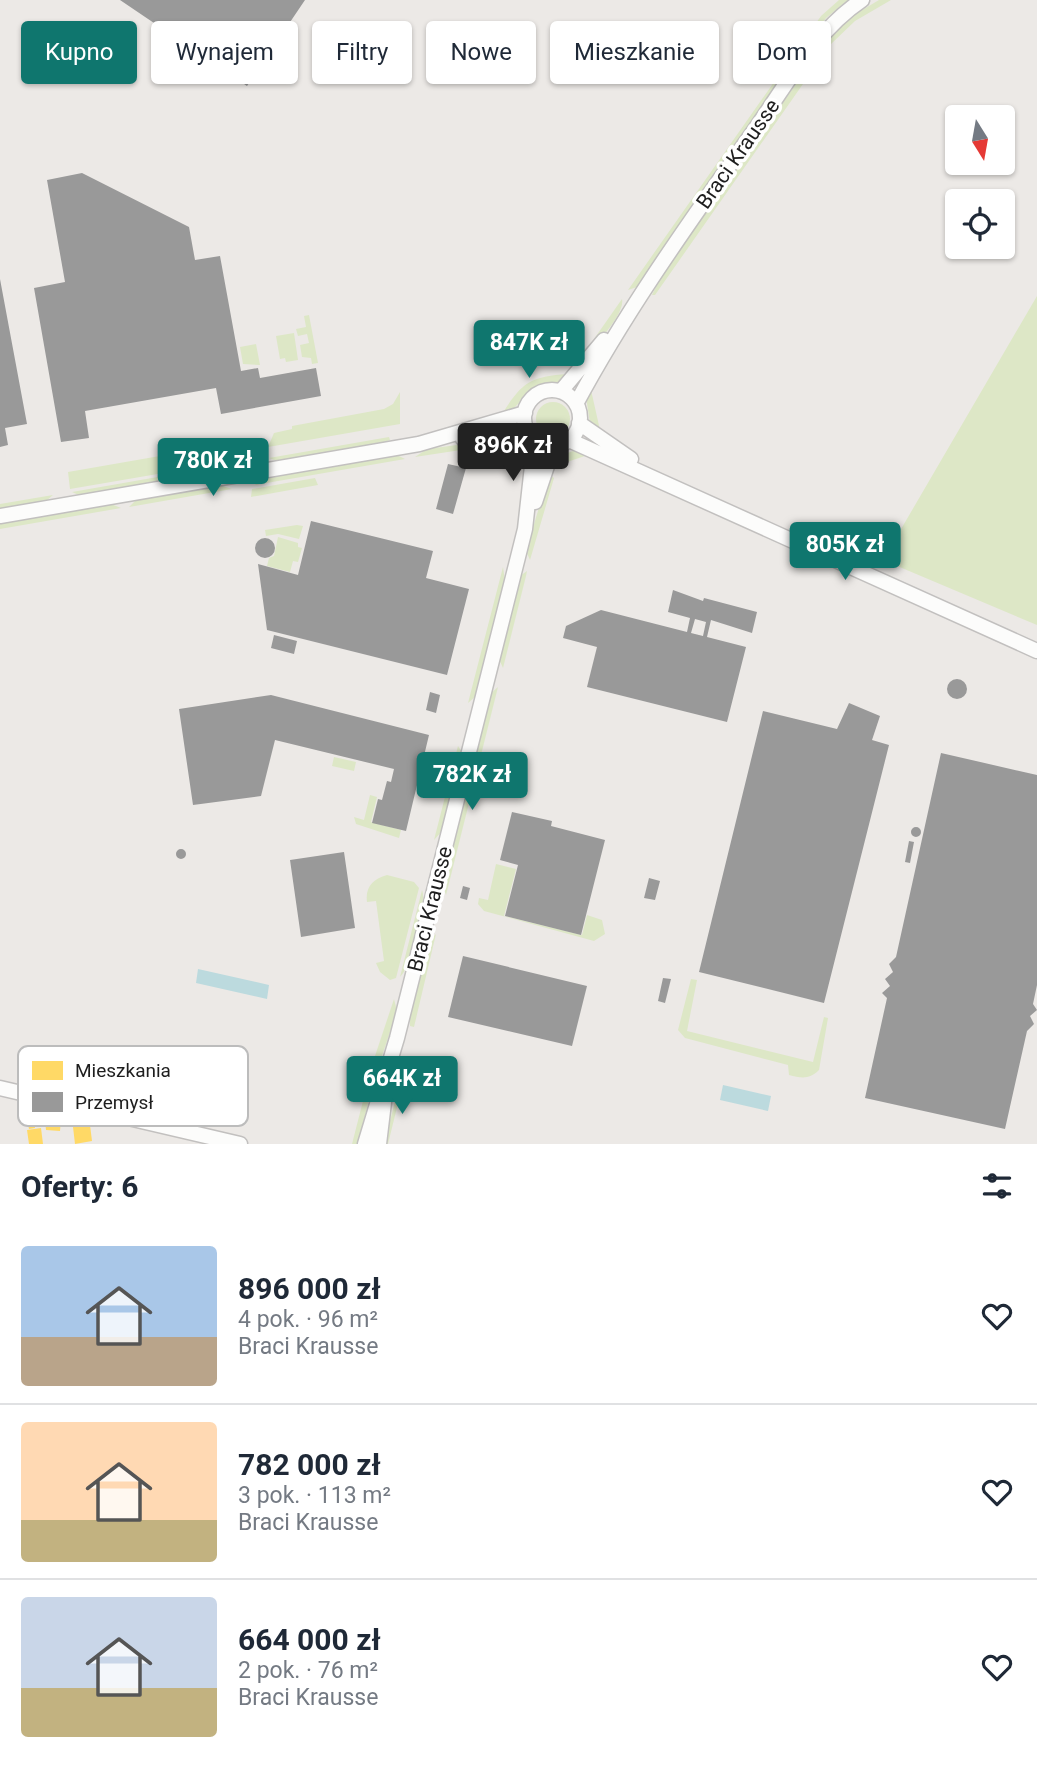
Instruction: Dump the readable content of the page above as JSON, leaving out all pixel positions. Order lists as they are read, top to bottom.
{
  "streets": {
    "street": ["Braci Krausse"]
  },
  "legend": ["Mieszkania", "Przemysł"],
  "north": "bottom",
  "page": {
    "chip": [
      "Kupno",
      "Wynajem",
      "Filtry",
      "Nowe",
      "Mieszkanie",
      "Dom"
    ],
    "price": [
      "847K zł",
      "896K zł",
      "780K zł",
      "805K zł",
      "782K zł",
      "664K zł"
    ],
    "heading": "Oferty: 6",
    "list": [
      {
        "name": "896 000 zł",
        "note": "4 pok. · 96 m² · Braci Krausse"
      },
      {
        "name": "782 000 zł",
        "note": "3 pok. · 113 m² · Braci Krausse"
      },
      {
        "name": "664 000 zł",
        "note": "2 pok. · 76 m² · Braci Krausse"
      }
    ]
  }
}
